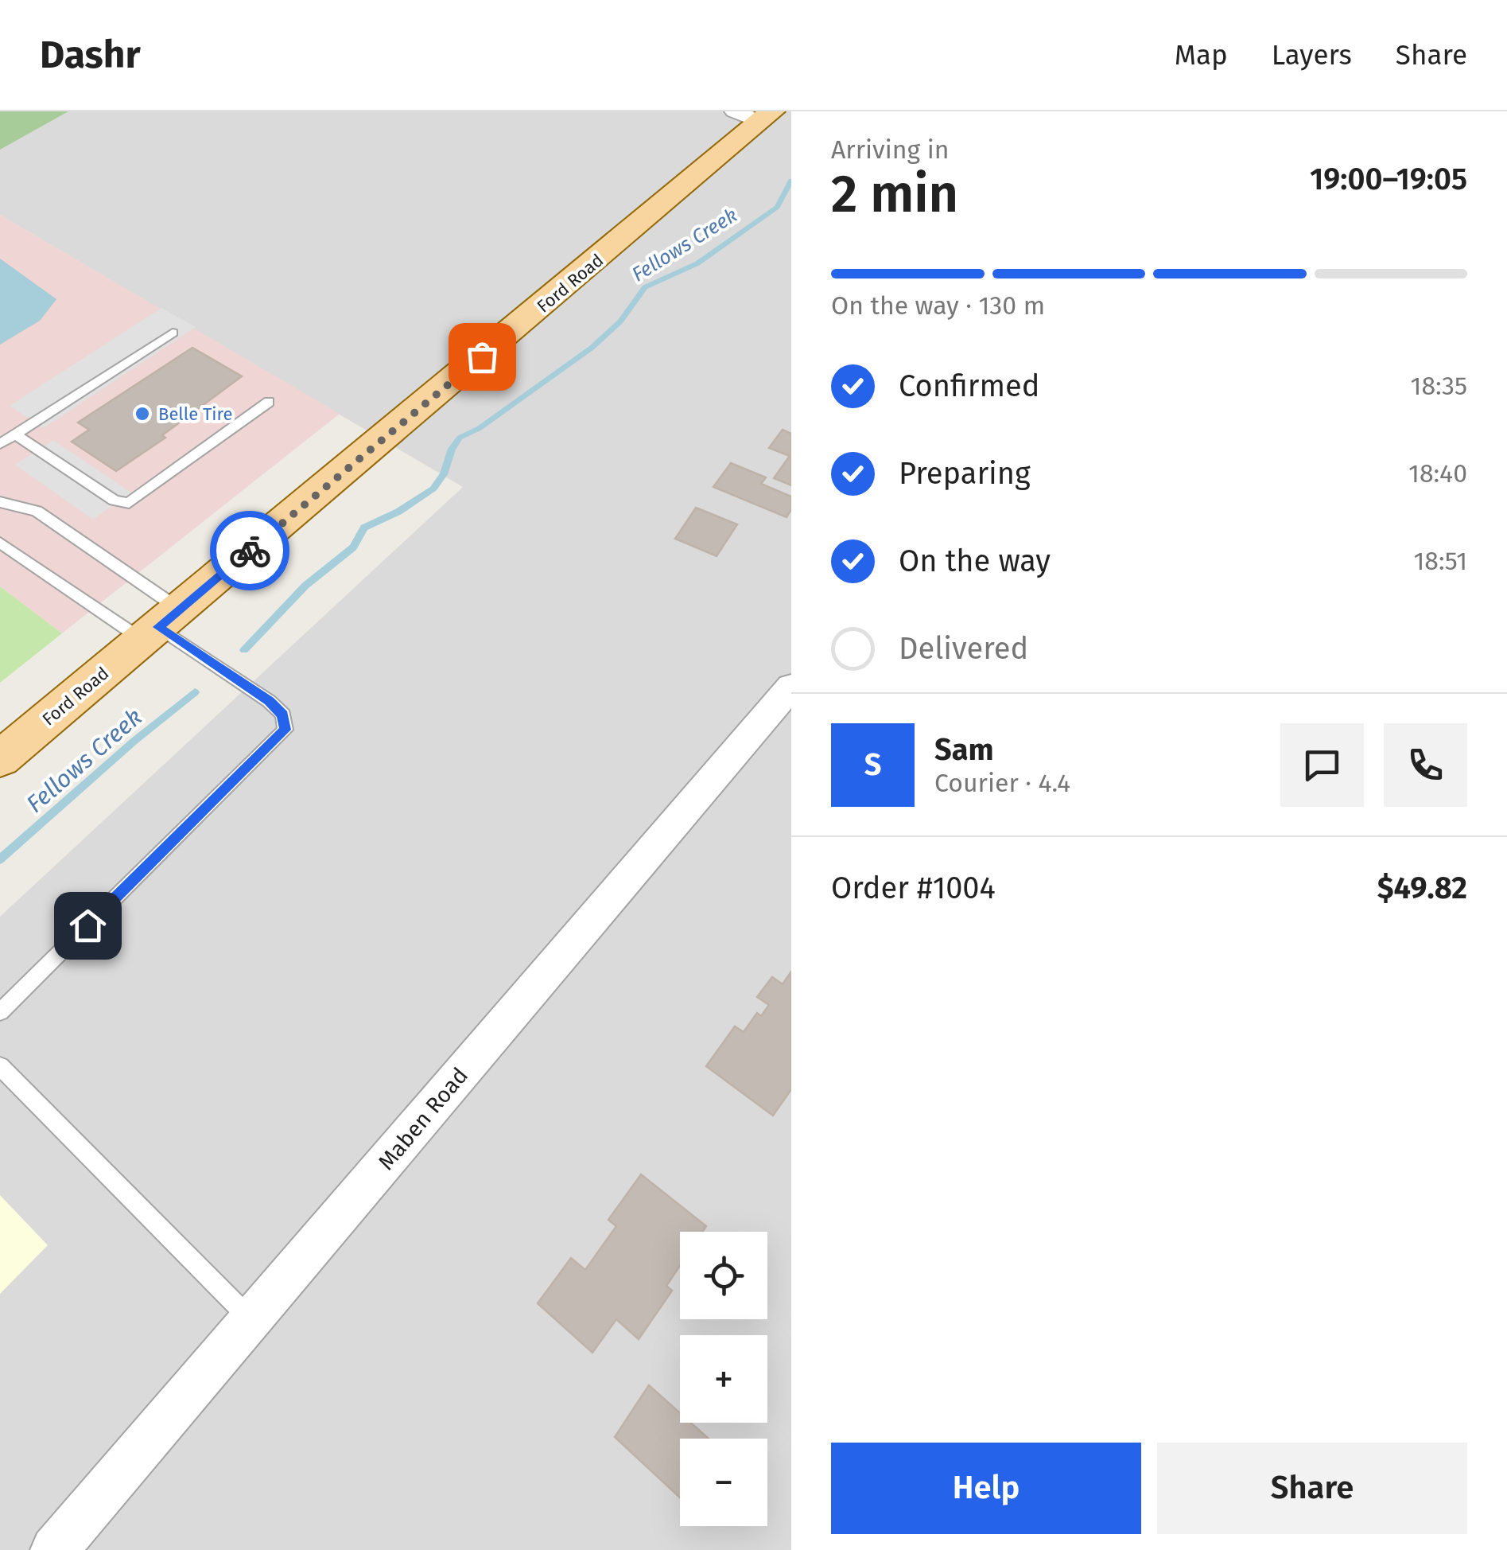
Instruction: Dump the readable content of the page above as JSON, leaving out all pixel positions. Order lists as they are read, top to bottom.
{
  "streets": {
    "main road": ["Ford Road"],
    "street": ["Maben Road"]
  },
  "water": ["Fellows Creek"],
  "places": ["Belle Tire"],
  "page": {
    "header": "Dashr",
    "nav": ["Map", "Layers", "Share"],
    "heading": ["2 min", "Arriving in", "19:00–19:05"],
    "panel": [
      "Sam",
      "Courier · 4.4",
      "Order #1004",
      "$49.82"
    ],
    "bar": "On the way · 130 m",
    "list": [
      ["Confirmed", "18:35"],
      ["Preparing", "18:40"],
      ["On the way", "18:51"],
      "Delivered"
    ],
    "round": "S",
    "map_buttons": ["+", "−"],
    "buttons": ["Help", "Share"]
  }
}
